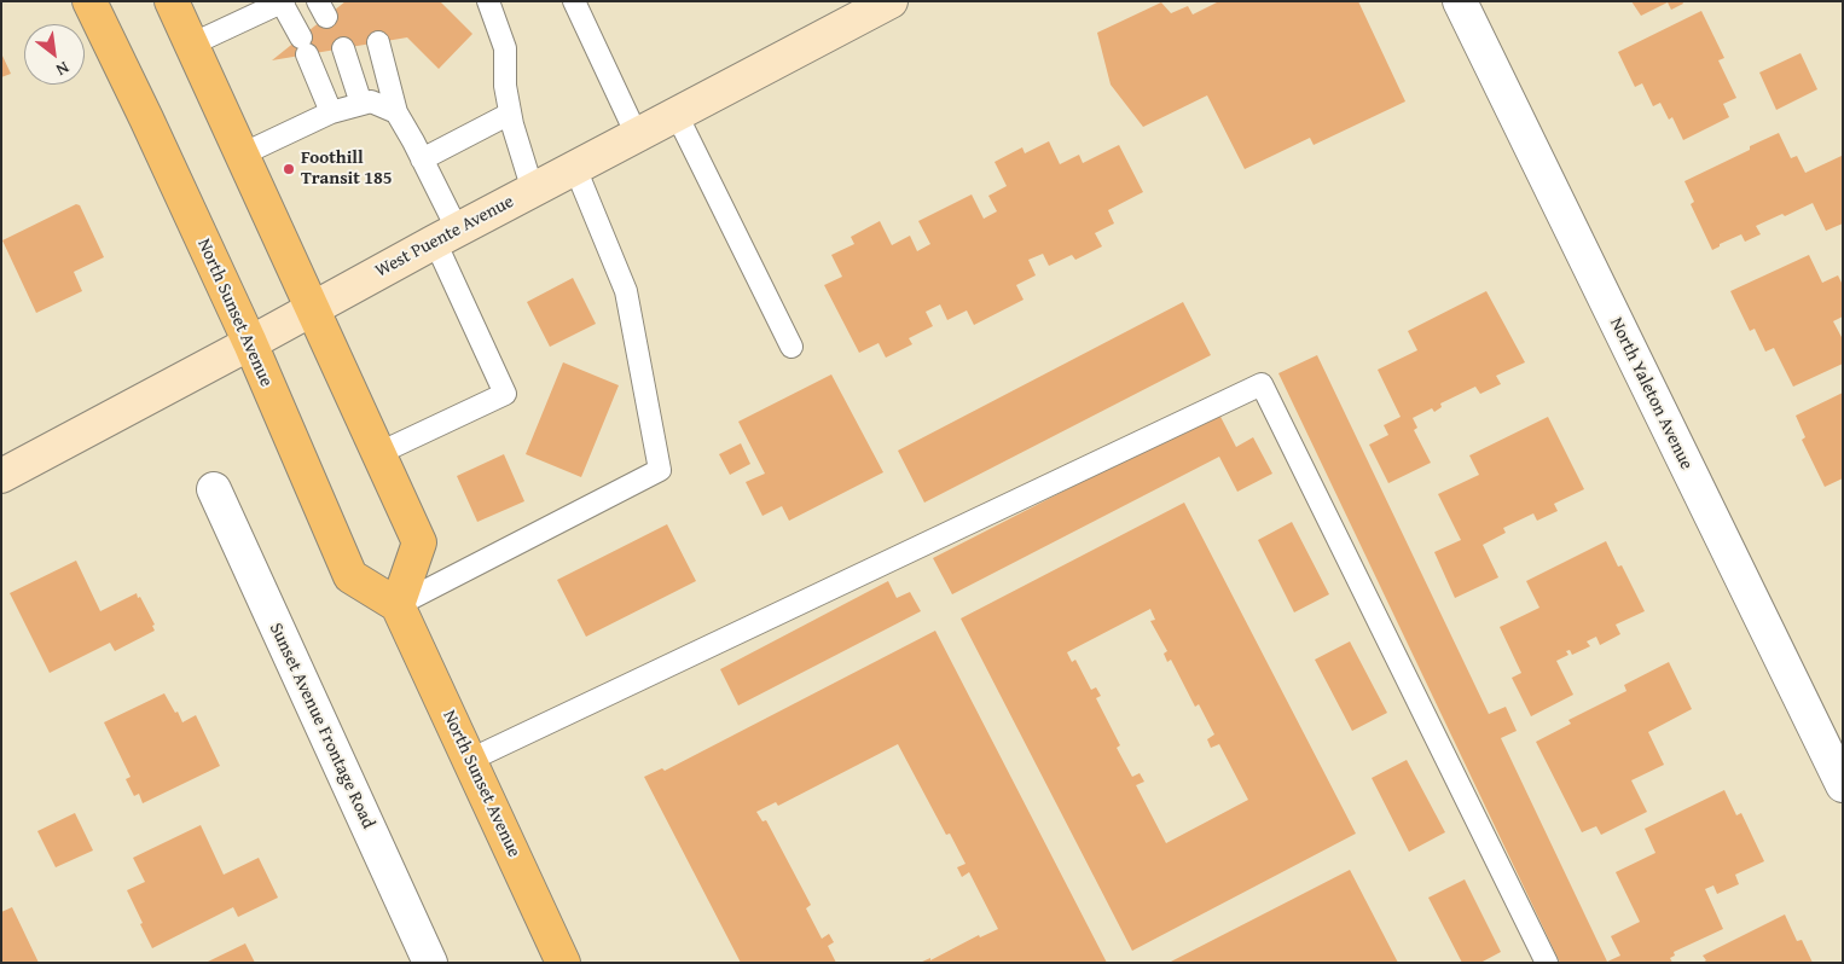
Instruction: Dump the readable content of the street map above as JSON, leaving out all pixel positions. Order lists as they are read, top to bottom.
{
  "streets": {
    "main road": ["West Puente Avenue", "North Sunset Avenue"],
    "street": ["North Yaleton Avenue", "Sunset Avenue Frontage Road"]
  },
  "crossings": [
    ["West Puente Avenue", "North Sunset Avenue"]
  ],
  "places": ["Foothill Transit 185"],
  "north": "bottom right"
}
